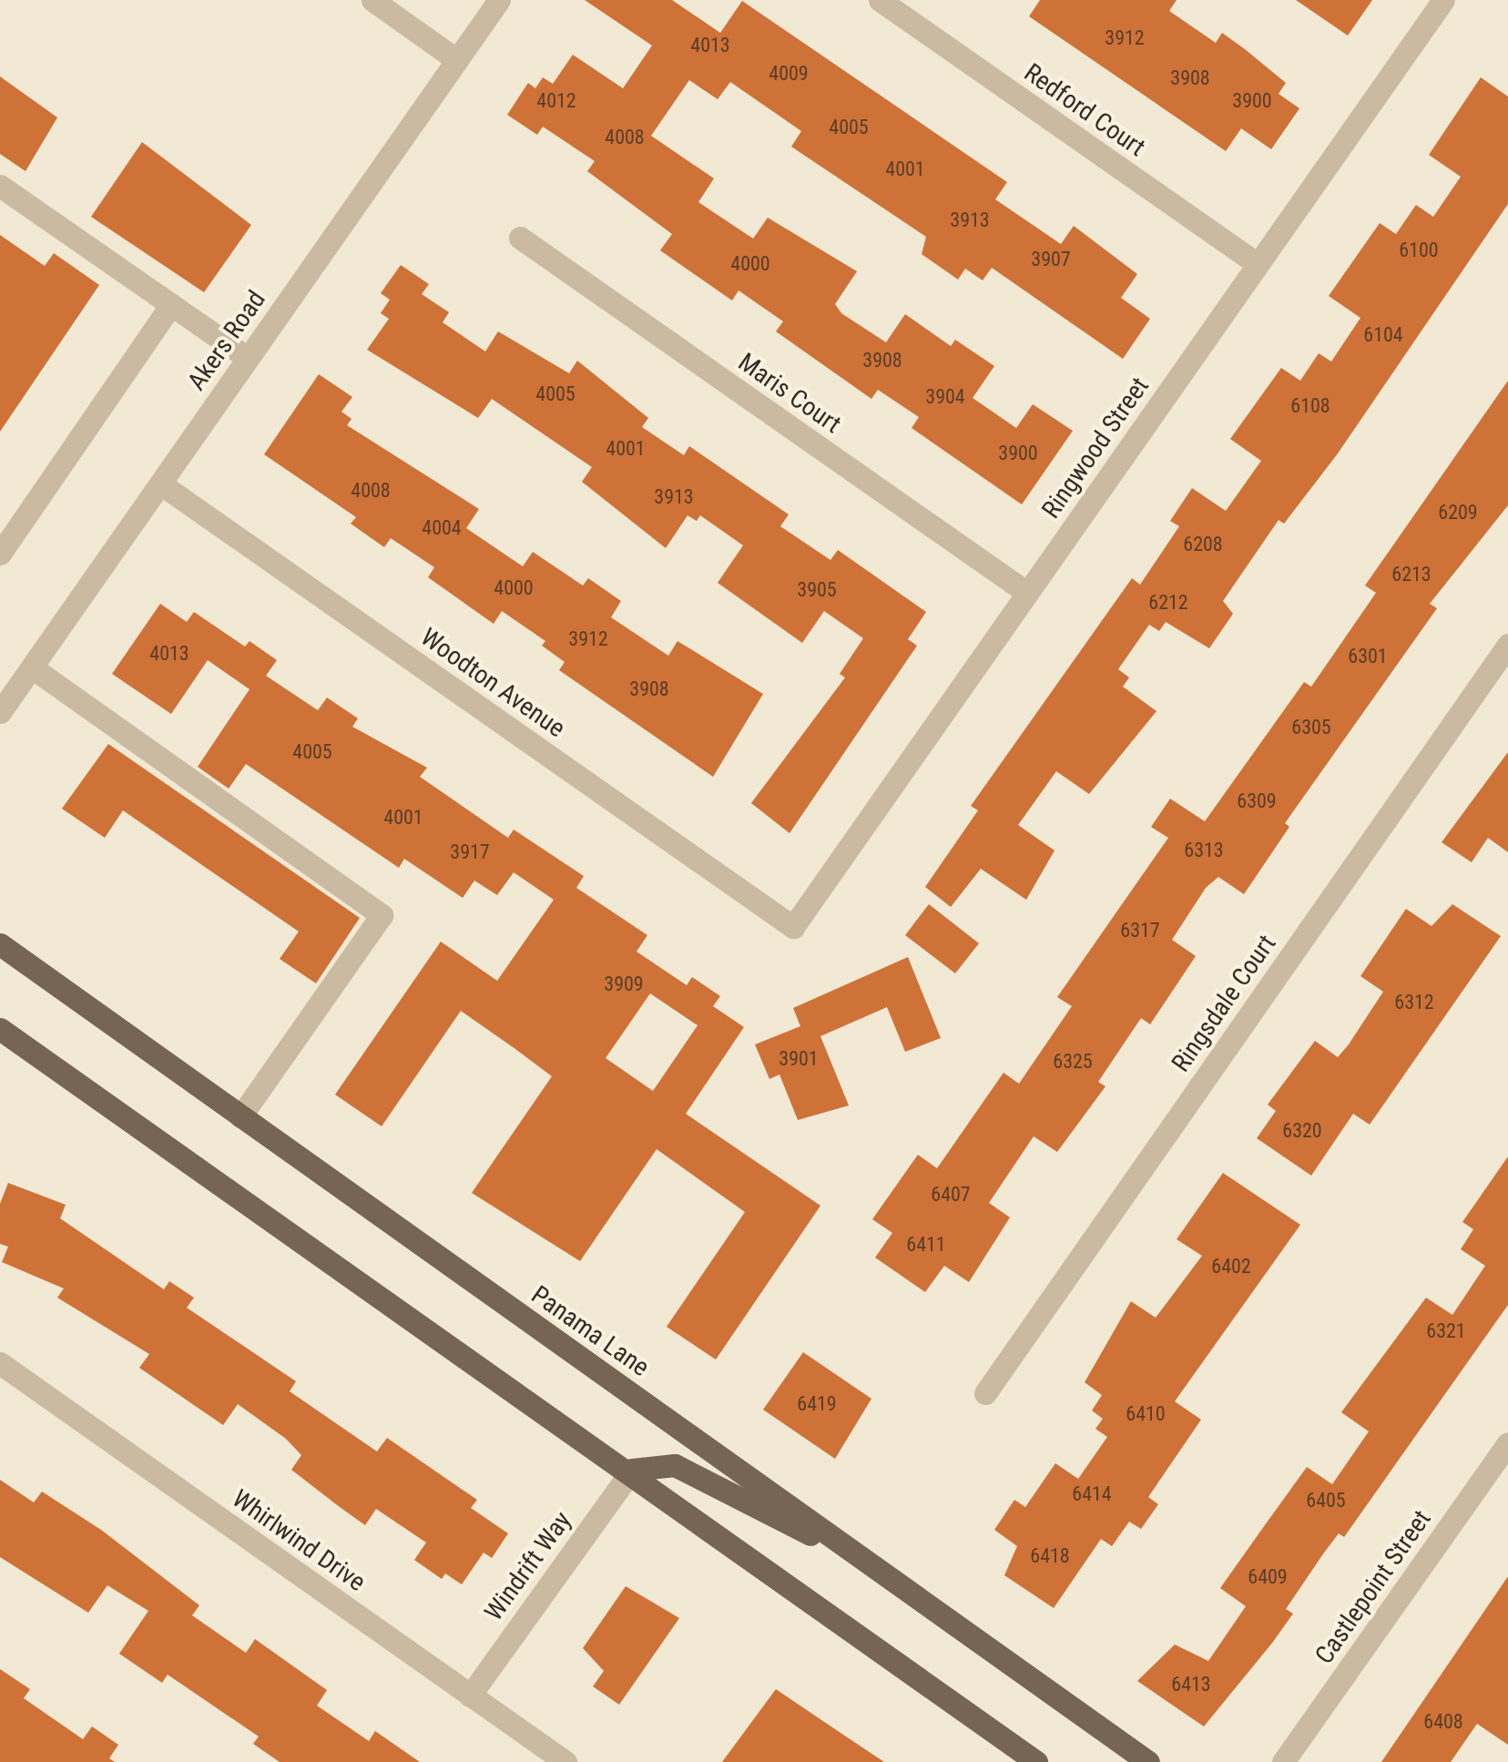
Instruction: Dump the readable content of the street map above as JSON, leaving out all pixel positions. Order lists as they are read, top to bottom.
{
  "streets": {
    "main road": ["Panama Lane"],
    "street": [
      "Redford Court",
      "Akers Road",
      "Maris Court",
      "Ringwood Street",
      "Woodton Avenue",
      "Ringsdale Court",
      "Whirlwind Drive",
      "Windrift Way",
      "Castlepoint Street"
    ]
  },
  "crossings": [
    ["Redford Court", "Ringwood Street"],
    ["Akers Road", "Woodton Avenue"],
    ["Maris Court", "Ringwood Street"],
    ["Ringwood Street", "Woodton Avenue"],
    ["Whirlwind Drive", "Windrift Way"]
  ],
  "house_numbers": [
    "3912",
    "4013",
    "4009",
    "3908",
    "4012",
    "3900",
    "4005",
    "4008",
    "4001",
    "3913",
    "6100",
    "3907",
    "4000",
    "6104",
    "3908",
    "4005",
    "3904",
    "6108",
    "4001",
    "3900",
    "4008",
    "3913",
    "6209",
    "4004",
    "6208",
    "6213",
    "4000",
    "3905",
    "6212",
    "3912",
    "4013",
    "6301",
    "3908",
    "6305",
    "4005",
    "6309",
    "4001",
    "6313",
    "3917",
    "6317",
    "3909",
    "6312",
    "3901",
    "6325",
    "6320",
    "6407",
    "6411",
    "6402",
    "6321",
    "6419",
    "6410",
    "6414",
    "6405",
    "6418",
    "6409",
    "6413",
    "6408"
  ]
}
